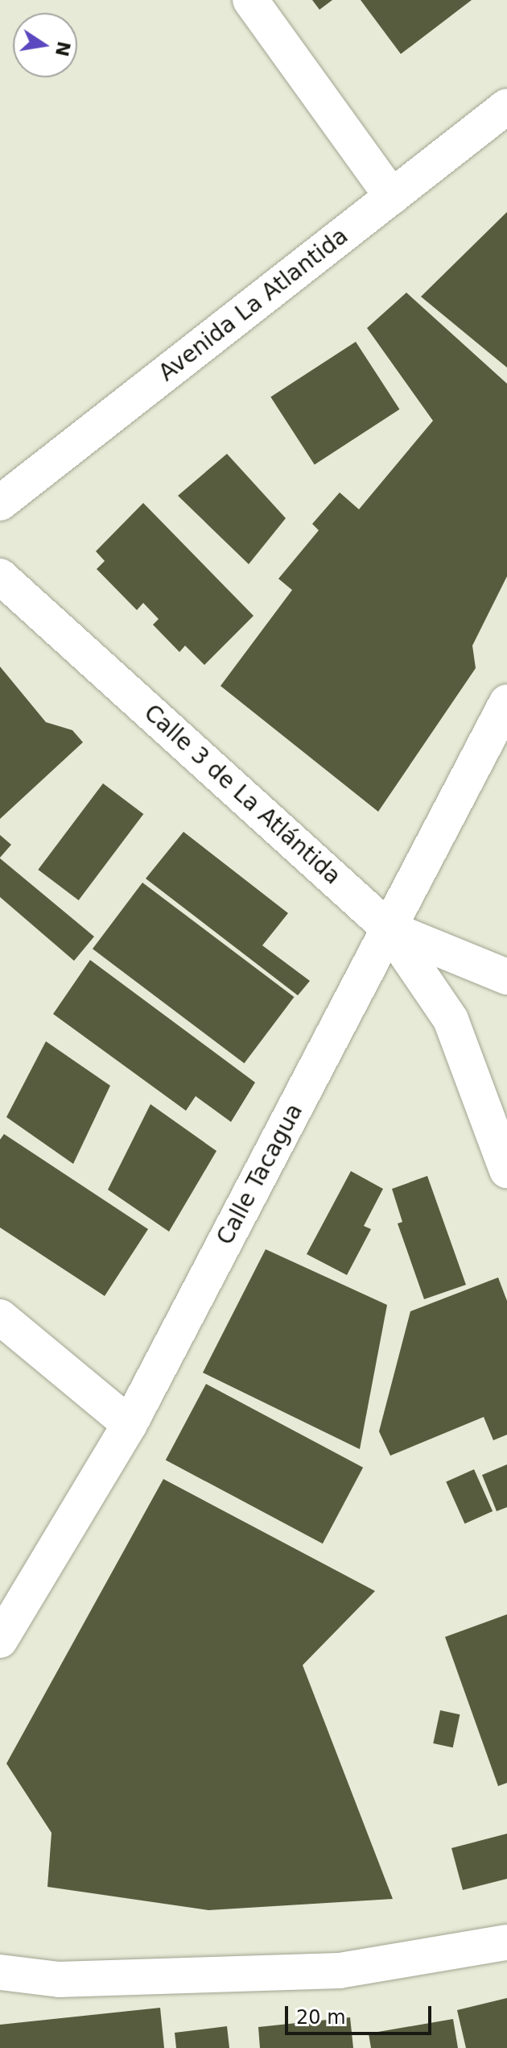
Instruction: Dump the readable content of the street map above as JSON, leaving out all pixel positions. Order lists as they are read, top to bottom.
{
  "streets": {
    "street": ["Avenida La Atlantida", "Calle 3 de La Atlántida", "Calle Tacagua"]
  },
  "crossings": [
    ["Calle 3 de La Atlántida", "Calle Tacagua"]
  ],
  "scale_bar": "20 m",
  "north": "right"
}
